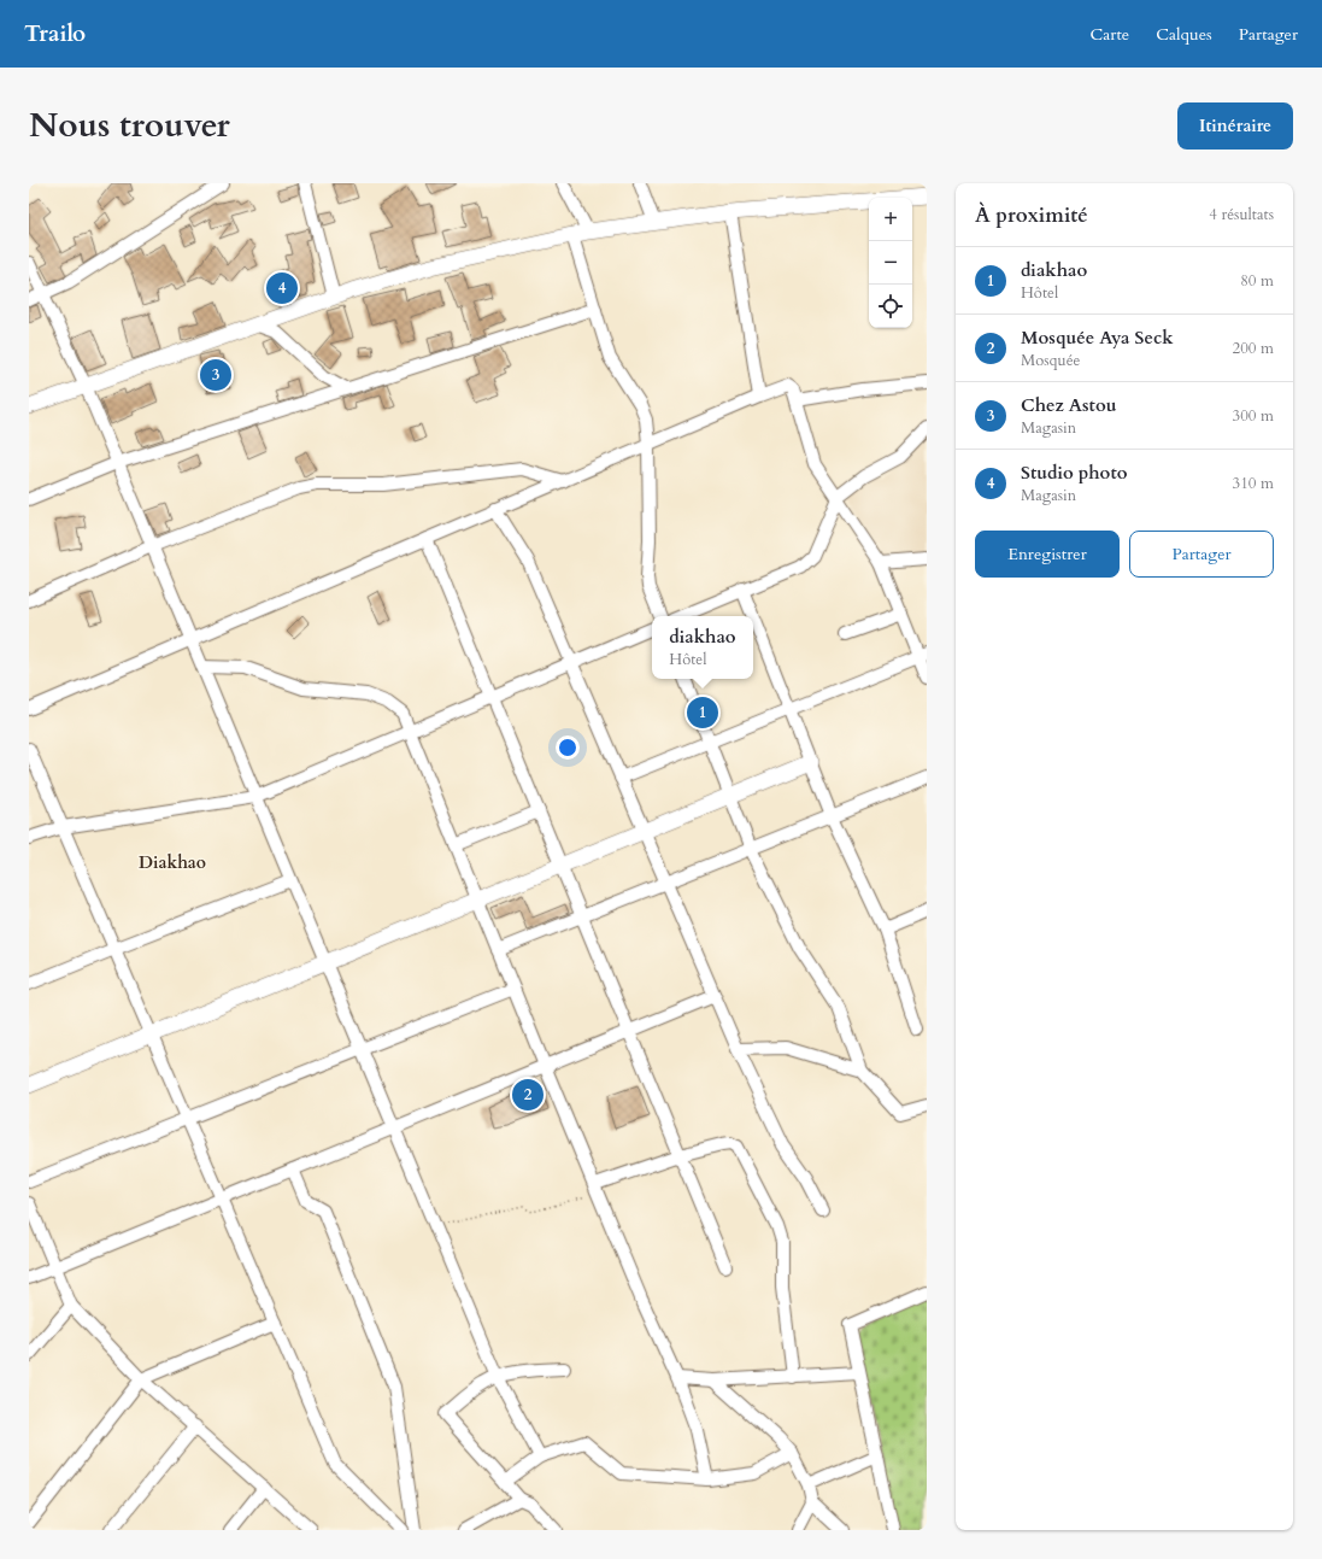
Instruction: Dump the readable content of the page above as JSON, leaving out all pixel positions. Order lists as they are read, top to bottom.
{
  "districts": ["Diakhao"],
  "page": {
    "header": "Trailo",
    "nav": ["Carte", "Calques", "Partager"],
    "title": "Nous trouver",
    "buttons": [
      "Itinéraire",
      ["Enregistrer", "Partager"]
    ],
    "heading": ["À proximité", "4 résultats"],
    "map_buttons": ["+", "−"],
    "list": [
      {
        "mark": "1",
        "name": "diakhao",
        "note": "Hôtel",
        "value": "80 m"
      },
      {
        "mark": "2",
        "name": "Mosquée Aya Seck",
        "note": "Mosquée",
        "value": "200 m"
      },
      {
        "mark": "3",
        "name": "Chez Astou",
        "note": "Magasin",
        "value": "300 m"
      },
      {
        "mark": "4",
        "name": "Studio photo",
        "note": "Magasin",
        "value": "310 m"
      }
    ],
    "pins": [
      "4",
      "3",
      "1",
      "2"
    ],
    "popup": ["diakhao", "Hôtel"]
  }
}
